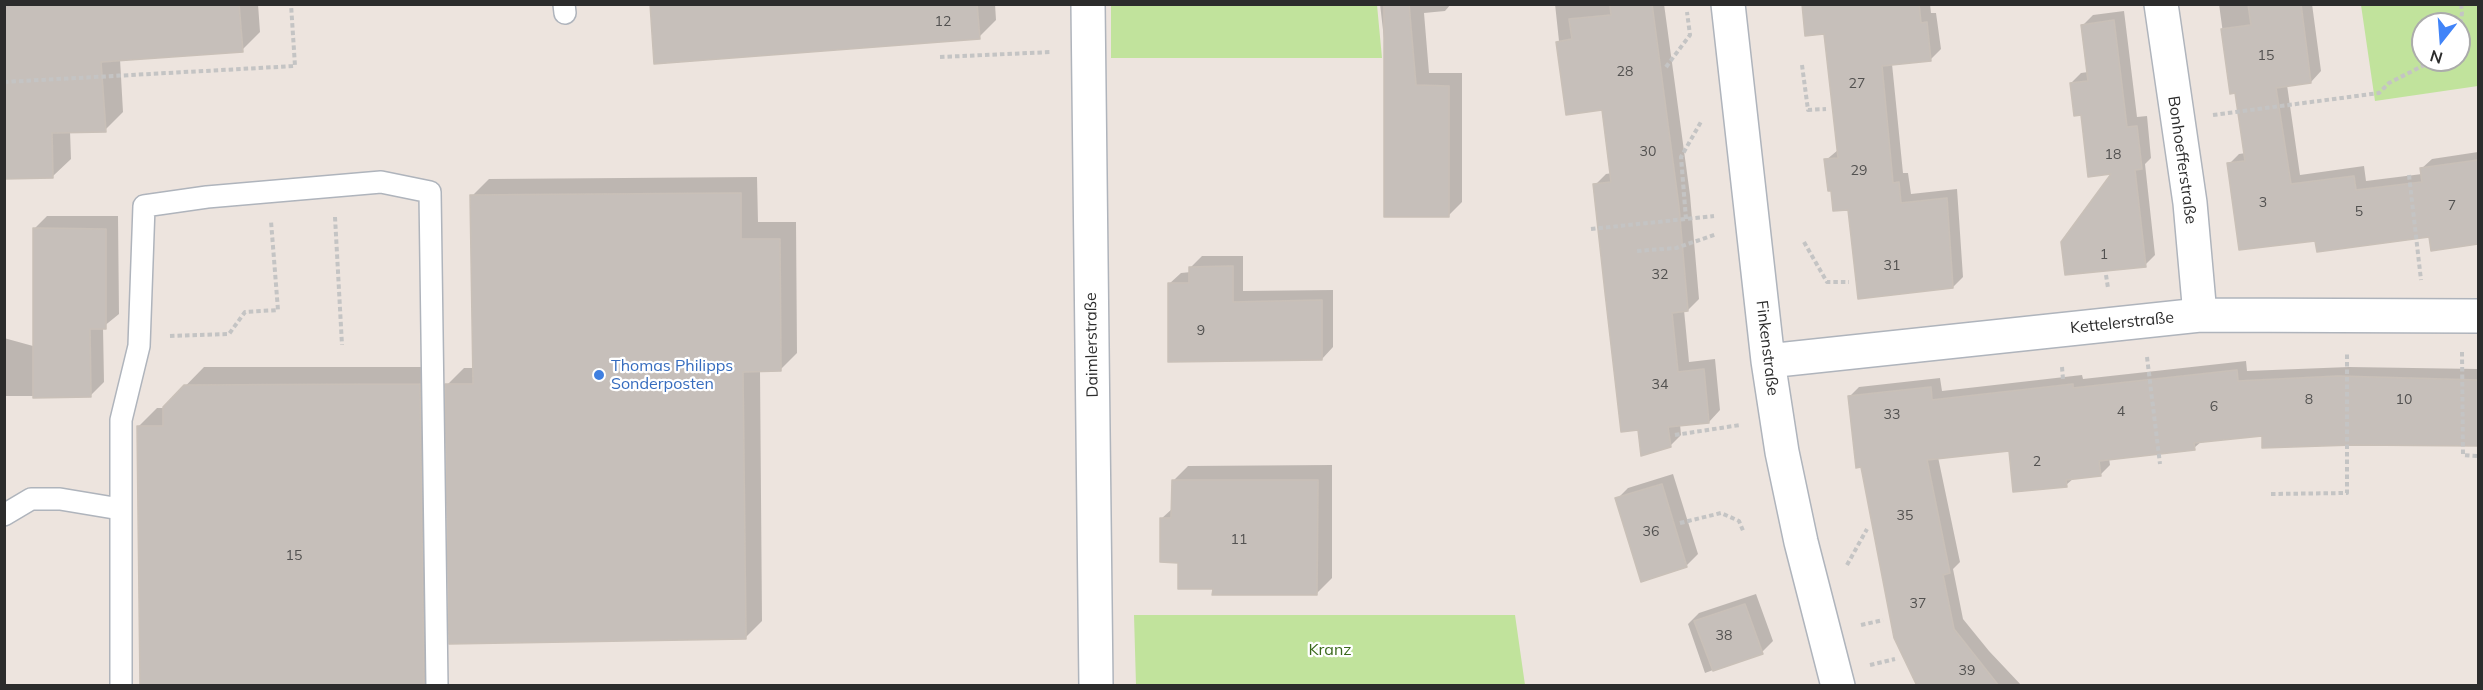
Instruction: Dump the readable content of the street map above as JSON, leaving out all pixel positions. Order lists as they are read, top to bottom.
{
  "streets": {
    "street": [
      "Bonhoefferstraße",
      "Kettelerstraße",
      "Daimlerstraße",
      "Finkenstraße"
    ]
  },
  "crossings": [
    ["Bonhoefferstraße", "Kettelerstraße"],
    ["Kettelerstraße", "Finkenstraße"]
  ],
  "parks": ["Kranz"],
  "places": ["Thomas Philipps Sonderposten"],
  "house_numbers": [
    "12",
    "15",
    "28",
    "27",
    "30",
    "18",
    "29",
    "3",
    "7",
    "5",
    "1",
    "31",
    "32",
    "9",
    "34",
    "8",
    "10",
    "6",
    "4",
    "33",
    "2",
    "35",
    "36",
    "11",
    "15",
    "37",
    "38",
    "39"
  ],
  "north": "bottom"
}
